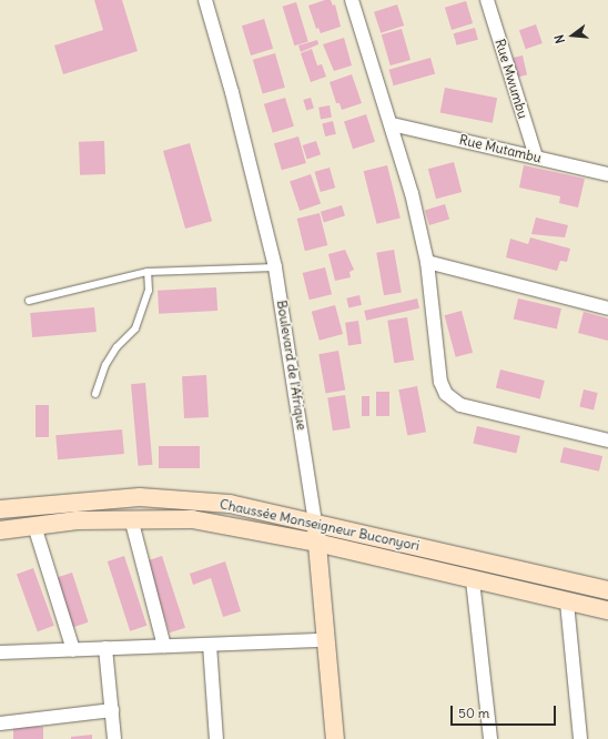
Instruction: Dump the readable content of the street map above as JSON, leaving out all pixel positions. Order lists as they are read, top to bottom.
{
  "streets": {
    "street": [
      "Rue Mwumbu",
      "Rue Mutambu",
      "Boulevard de l'Afrique",
      "Chaussée Monseigneur Buconyori"
    ]
  },
  "crossings": [
    ["Rue Mwumbu", "Rue Mutambu"],
    ["Boulevard de l'Afrique", "Chaussée Monseigneur Buconyori"]
  ],
  "scale_bar": "50 m",
  "north": "left"
}
